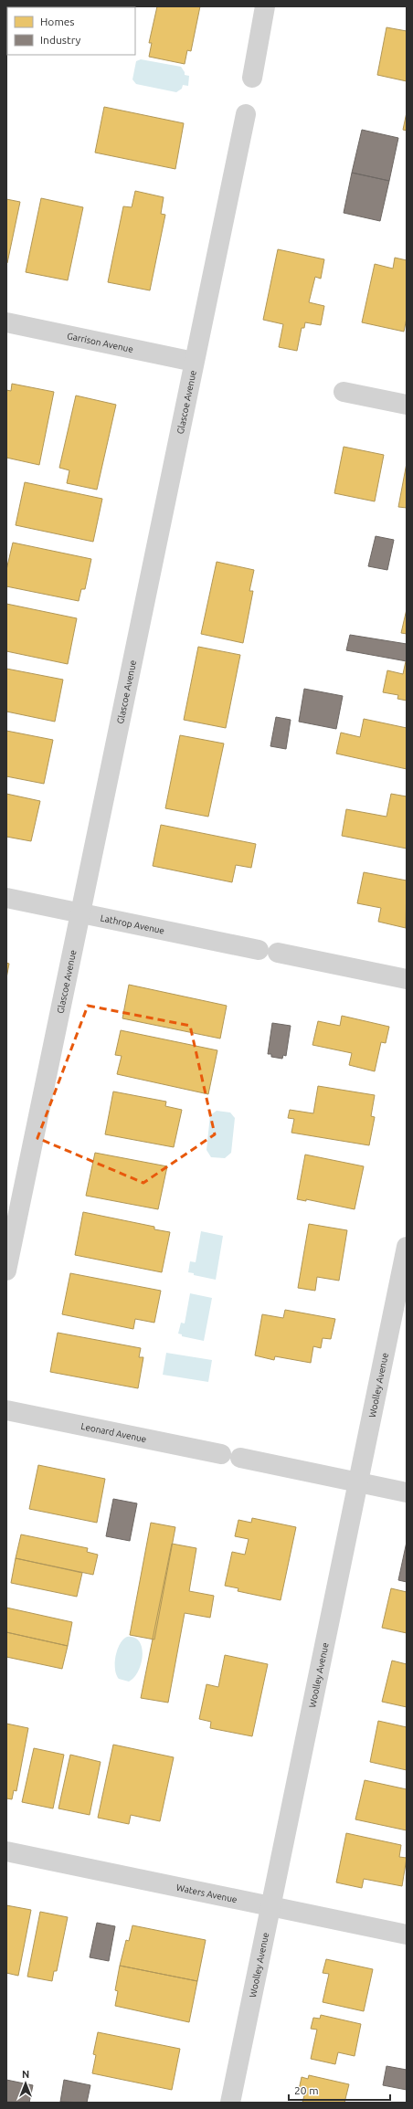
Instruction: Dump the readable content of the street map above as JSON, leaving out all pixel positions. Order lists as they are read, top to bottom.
{
  "streets": {
    "street": [
      "Garrison Avenue",
      "Glascoe Avenue",
      "Lathrop Avenue",
      "Woolley Avenue",
      "Leonard Avenue",
      "Waters Avenue"
    ]
  },
  "crossings": [
    ["Garrison Avenue", "Glascoe Avenue"],
    ["Glascoe Avenue", "Lathrop Avenue"],
    ["Woolley Avenue", "Leonard Avenue"],
    ["Woolley Avenue", "Waters Avenue"]
  ],
  "legend": ["Homes", "Industry"],
  "scale_bar": "20 m",
  "north": "top"
}
